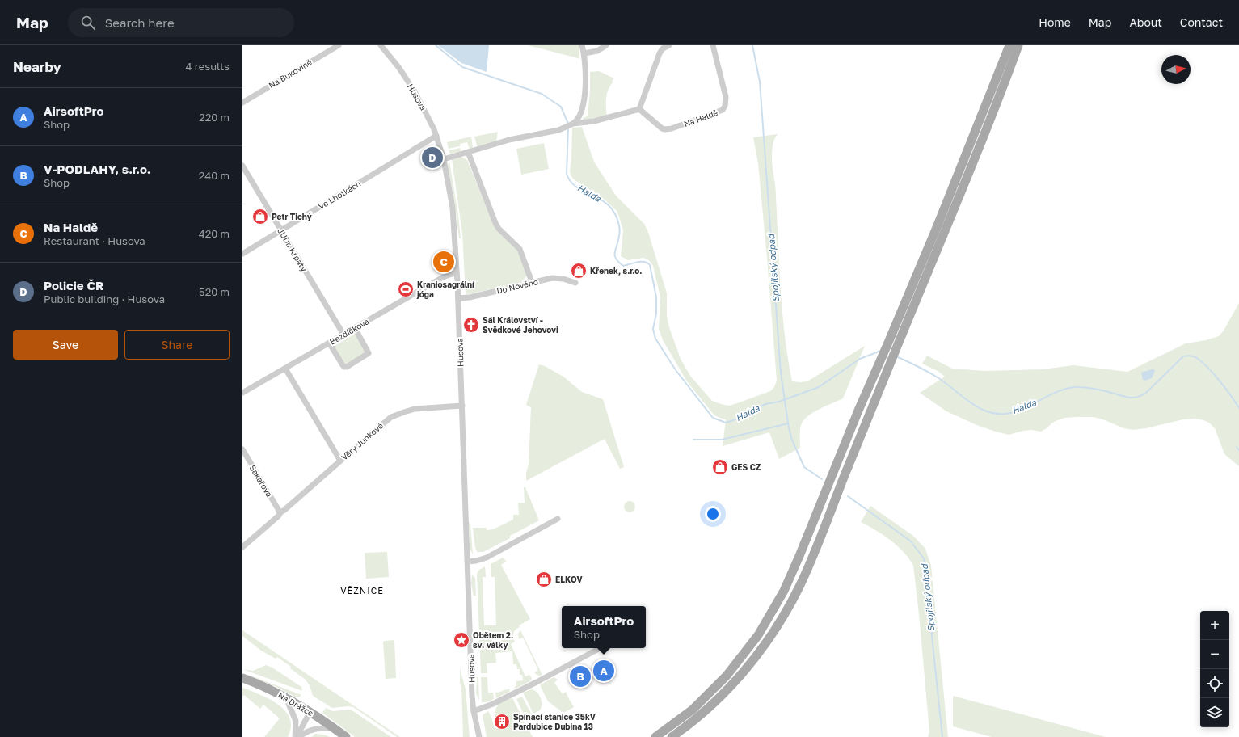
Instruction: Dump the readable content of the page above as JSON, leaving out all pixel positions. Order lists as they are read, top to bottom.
{
  "streets": {
    "main road": ["Na Drážce"],
    "street": [
      "Na Bukovině",
      "Husova",
      "Na Haldě",
      "Ve Lhotkách",
      "JUDr. Krpaty",
      "Do Nového",
      "Bezdíčkova",
      "Věry Junkové",
      "Sakařova"
    ]
  },
  "crossings": [
    ["Husova", "Ve Lhotkách"],
    ["Husova", "Do Nového"],
    ["Husova", "Bezdíčkova"],
    ["Husova", "Věry Junkové"],
    ["Ve Lhotkách", "JUDr. Krpaty"],
    ["JUDr. Krpaty", "Bezdíčkova"],
    ["Věry Junkové", "Sakařova"]
  ],
  "districts": ["VĚZNICE"],
  "water": ["Halda", "Spojilský odpad"],
  "places": {
    "shop": [
      "Petr Tichý",
      "Křenek, s.r.o.",
      "GES CZ",
      "ELKOV"
    ],
    "sports": ["Kraniosagrální jóga"],
    "church": ["Sál Království - Svědkové Jehovovi"],
    "place": ["Obětem 2. sv. války"],
    "building": ["Spínací stanice 35kV Pardubice Dubina 13"]
  },
  "north": "right",
  "page": {
    "header": "Map",
    "search": "Search here",
    "nav": [
      "Home",
      "Map",
      "About",
      "Contact"
    ],
    "heading": ["Nearby", "4 results"],
    "list": [
      {
        "mark": "A",
        "name": "AirsoftPro",
        "note": "Shop",
        "value": "220 m"
      },
      {
        "mark": "B",
        "name": "V-PODLAHY, s.r.o.",
        "note": "Shop",
        "value": "240 m"
      },
      {
        "mark": "C",
        "name": "Na Haldě",
        "note": "Restaurant · Husova",
        "value": "420 m"
      },
      {
        "mark": "D",
        "name": "Policie ČR",
        "note": "Public building · Husova",
        "value": "520 m"
      }
    ],
    "pins": [
      "D",
      "C",
      "A",
      "B"
    ],
    "buttons": ["Save", "Share"],
    "popup": ["AirsoftPro", "Shop"],
    "map_buttons": ["+", "−"]
  }
}
